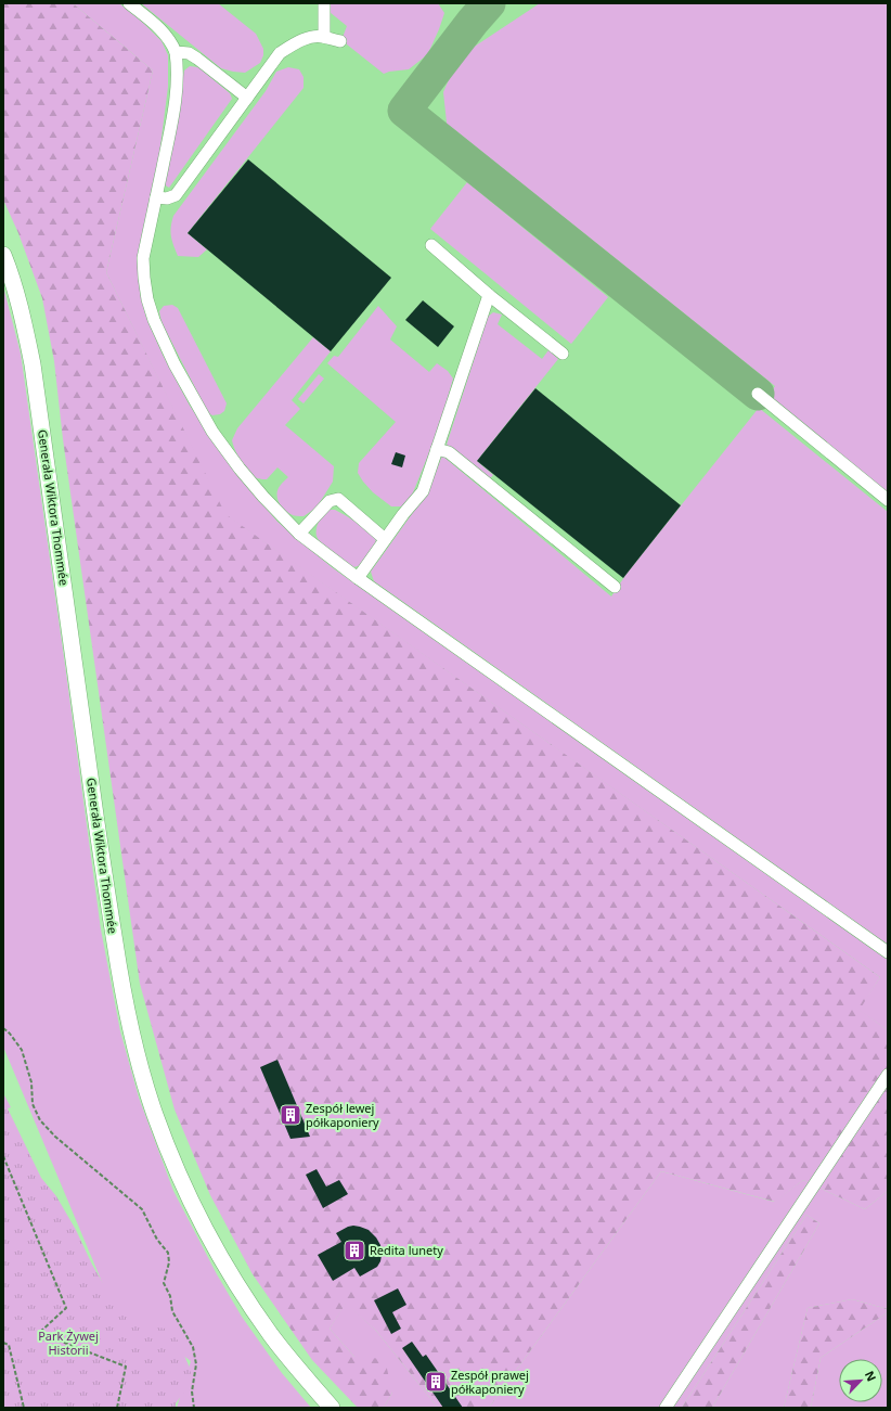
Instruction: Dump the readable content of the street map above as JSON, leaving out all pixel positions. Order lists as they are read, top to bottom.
{
  "streets": {
    "main road": ["Generała Wiktora Thommée"]
  },
  "parks": ["Park Żywej Historii"],
  "places": {
    "building": ["Zespół lewej półkaponiery", "Redita lunety", "Zespół prawej półkaponiery"]
  },
  "north": "top right"
}
